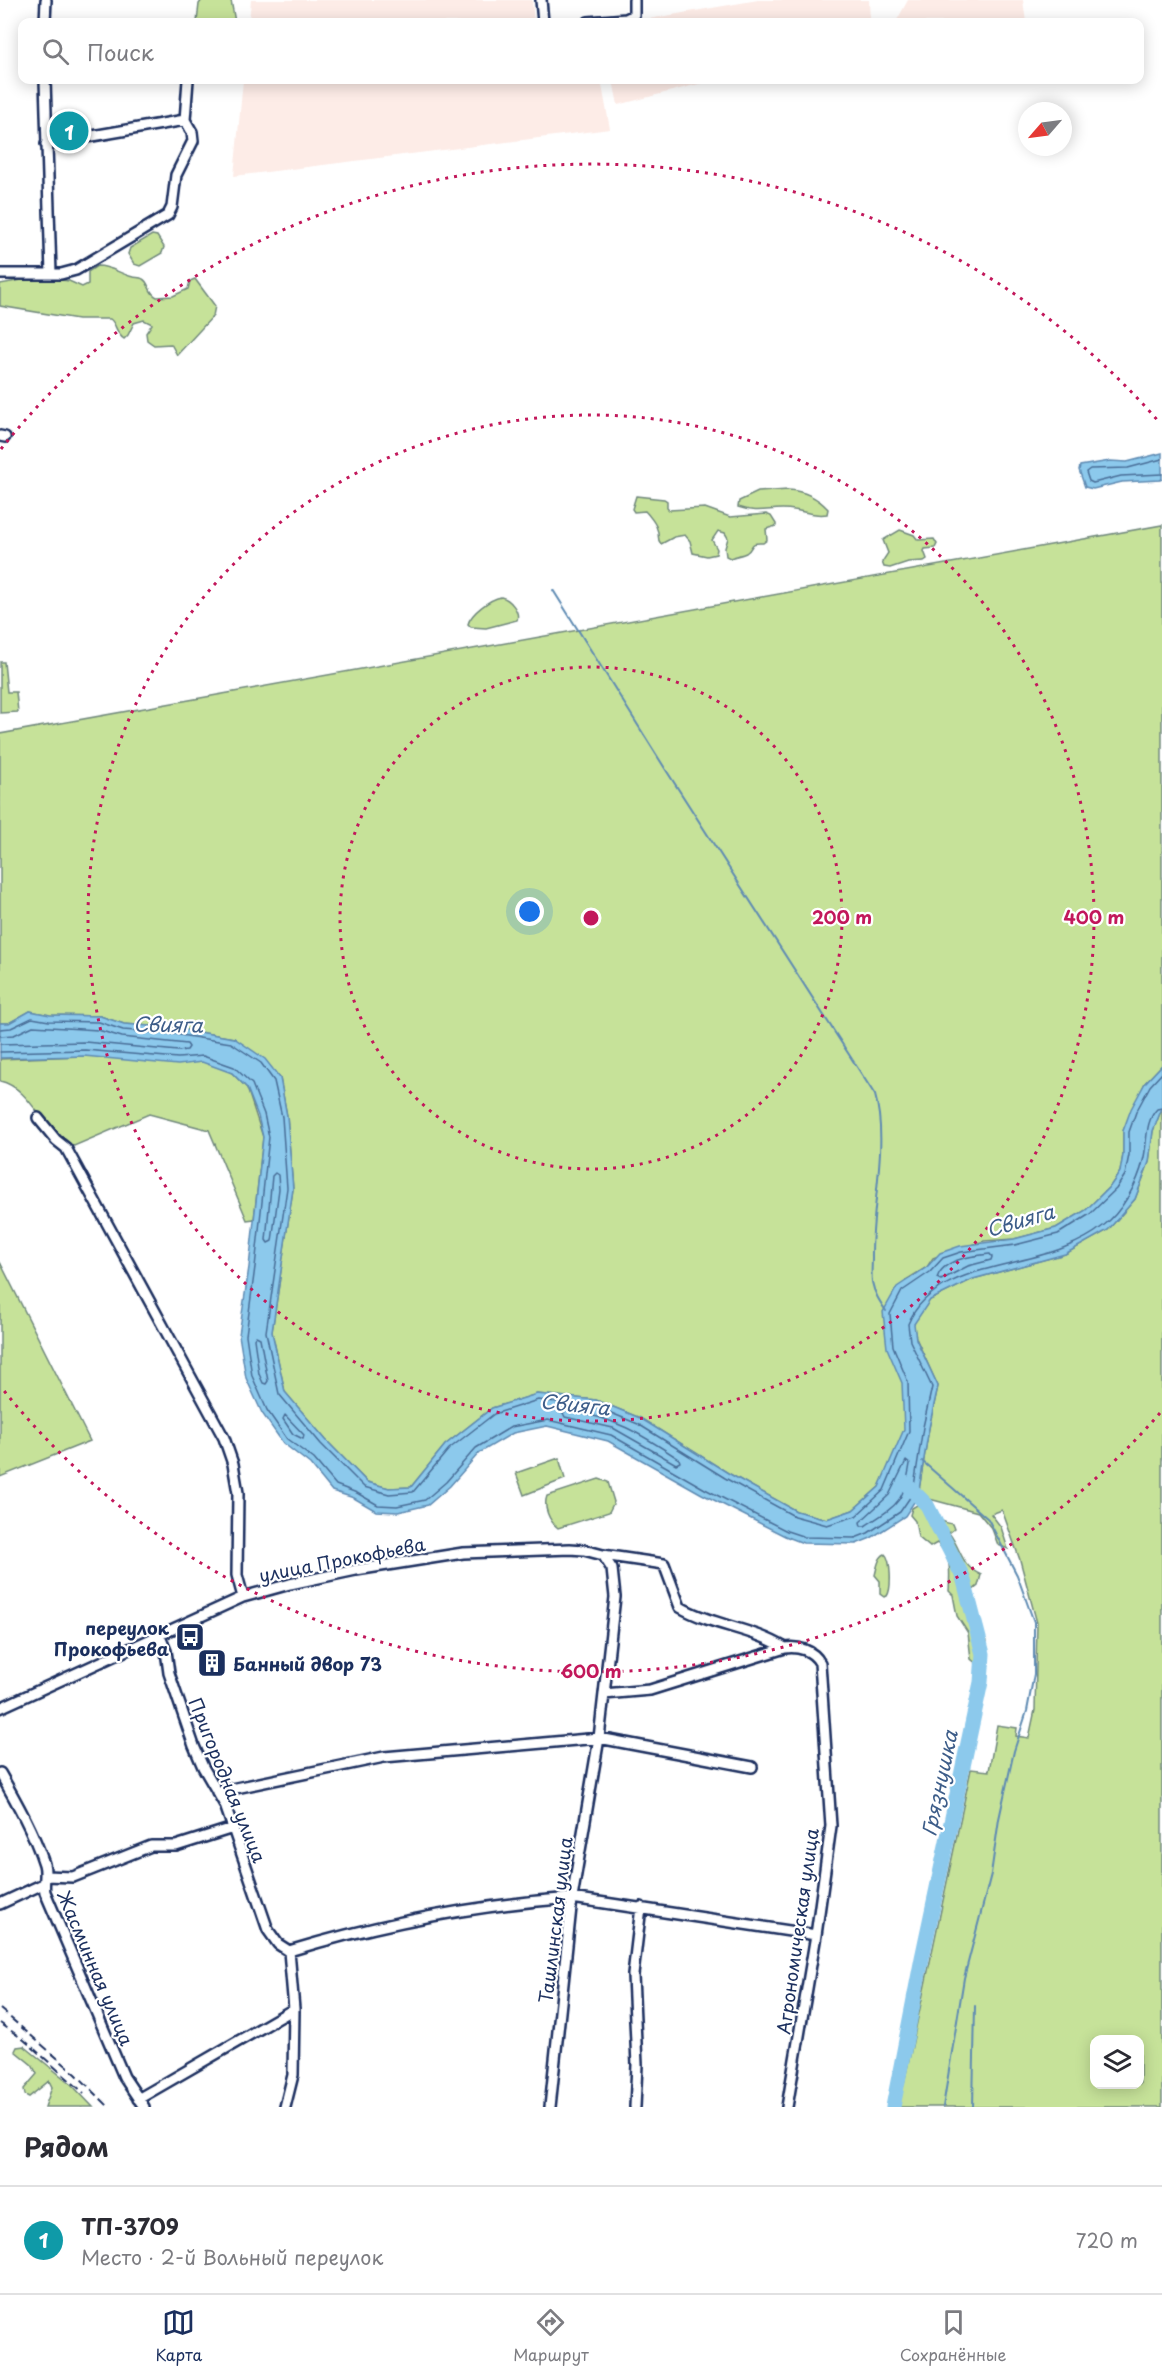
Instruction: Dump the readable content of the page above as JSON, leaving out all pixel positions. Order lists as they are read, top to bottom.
{
  "streets": {
    "street": [
      "улица Прокофьева",
      "Пригородная улица",
      "Ташлинская улица",
      "Агрономическая улица",
      "Жасминная улица"
    ]
  },
  "crossings": [
    ["улица Прокофьева", "Пригородная улица"],
    ["улица Прокофьева", "Ташлинская улица"]
  ],
  "water": ["Свияга", "Грязнушка"],
  "places": {
    "bus stop": ["переулок Прокофьева"],
    "building": ["Банный двор 73"]
  },
  "north": "bottom left",
  "page": {
    "search": "Поиск",
    "pins": "1",
    "heading": "Рядом",
    "list": [
      {
        "mark": "1",
        "name": "ТП-3709",
        "note": "Место · 2-й Вольный переулок",
        "value": "720 m"
      }
    ],
    "nav": ["Карта", "Маршрут", "Сохранённые"]
  },
  "rings": ["200 m", "400 m", "600 m"]
}
